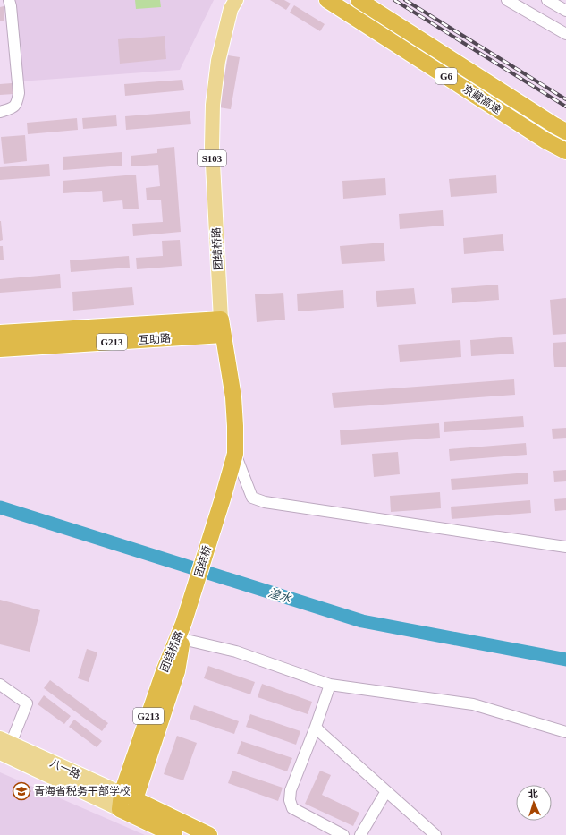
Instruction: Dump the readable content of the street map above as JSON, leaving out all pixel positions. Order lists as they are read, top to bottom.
{
  "streets": {
    "highway": [
      "G6",
      "京藏高速",
      "团结桥路",
      "互助路",
      "G213",
      "团结桥",
      "八一路"
    ],
    "main road": ["S103"]
  },
  "crossings": [
    ["团结桥路", "互助路"],
    ["团结桥路", "团结桥"],
    ["团结桥路", "八一路"]
  ],
  "water": ["湟水"],
  "places": {
    "school or university": ["青海省税务干部学校"]
  },
  "north": "top"
}
